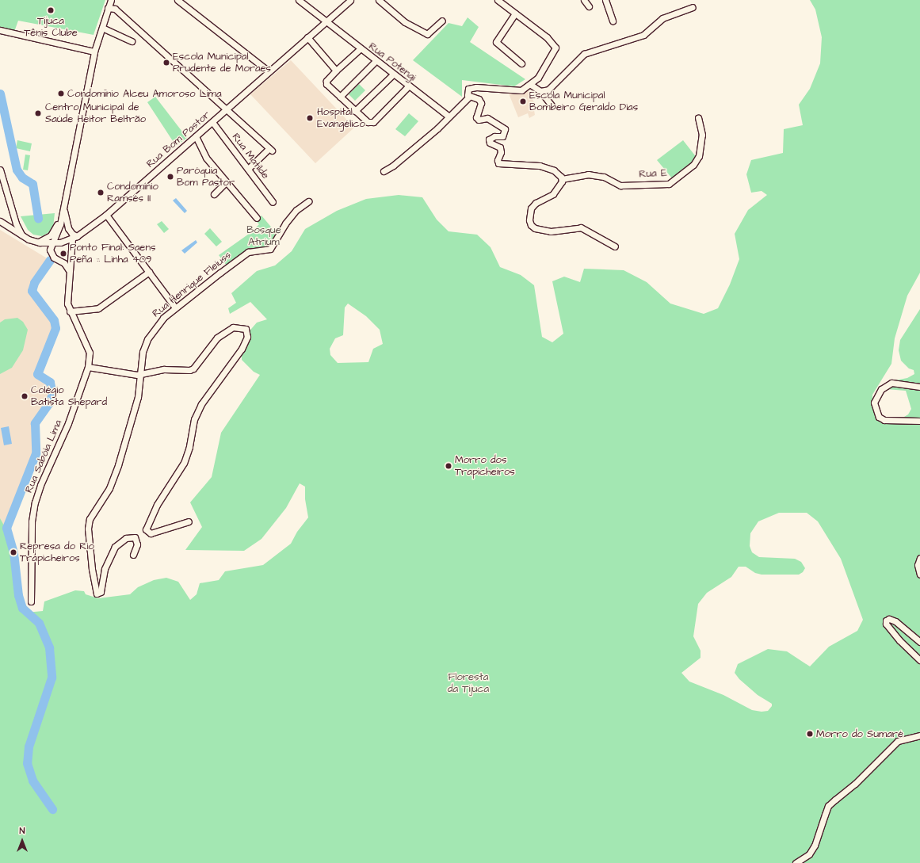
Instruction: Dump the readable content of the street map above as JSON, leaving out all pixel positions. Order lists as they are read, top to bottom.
{
  "streets": {
    "street": [
      "Rua Potengi",
      "Rua Bom Pastor",
      "Rua Matilde",
      "Rua E",
      "Rua Henrique Fleiuss",
      "Rua Sabóia Lima"
    ]
  },
  "crossings": [
    ["Rua Potengi", "Rua Bom Pastor"],
    ["Rua Bom Pastor", "Rua Matilde"],
    ["Rua Bom Pastor", "Rua Sabóia Lima"]
  ],
  "parks": ["Bosque Atrium", "Floresta da Tijuca"],
  "places": [
    "Tijuca Tênis Clube",
    "Escola Municipal Prudente de Moraes",
    "Condomïnio Alceu Amoroso Lima",
    "Escola Municipal Bombeiro Geraldo Dias",
    "Centro Municipal de Saúde Heitor Beltrão",
    "Hospital Evangélico",
    "Paróquia Bom Pastor",
    "Condomínio Ramsés II",
    "Ponto Final: Saens Peña :: Linha 409",
    "Colégio Batista Shepard",
    "Morro dos Trapicheiros",
    "Represa do Rio Trapicheiros",
    "Morro do Sumaré"
  ],
  "north": "top"
}
